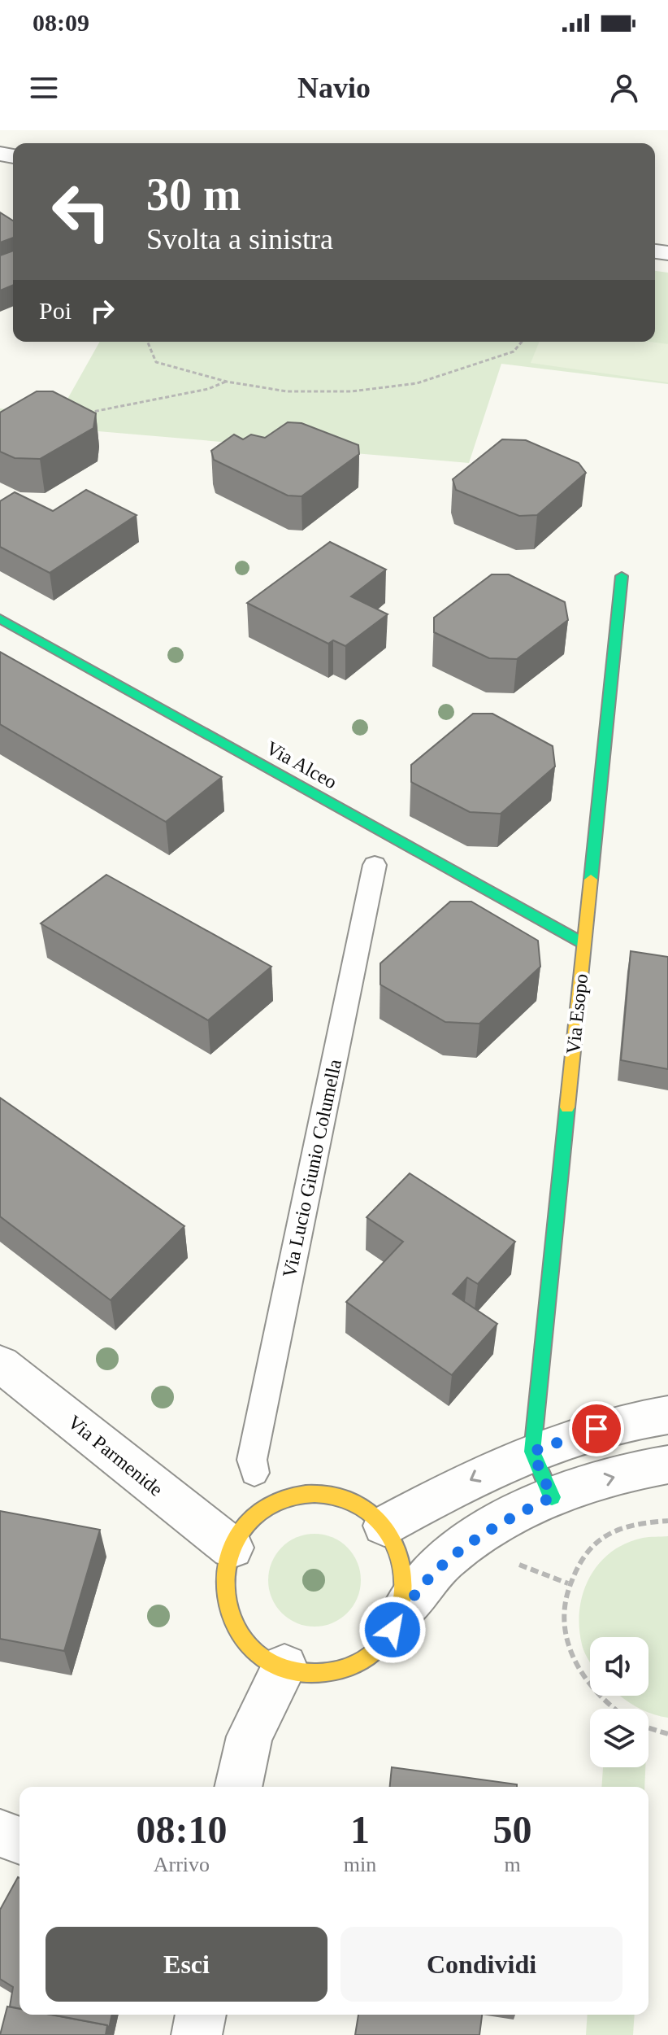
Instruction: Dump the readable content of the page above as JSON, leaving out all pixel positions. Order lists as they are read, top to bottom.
{
  "streets": {
    "street": ["Via Alceo", "Via Esopo", "Via Parmenide"],
    "lane": ["Via Lucio Giunio Columella"]
  },
  "crossings": [
    ["Via Alceo", "Via Esopo"]
  ],
  "page": {
    "status": "08:09",
    "header": "Navio",
    "turn": ["30 m", "Svolta a sinistra"],
    "then": "Poi",
    "eta": [
      "08:10",
      "Arrivo",
      "1",
      "min",
      "50",
      "m"
    ],
    "buttons": ["Esci", "Condividi"]
  }
}
